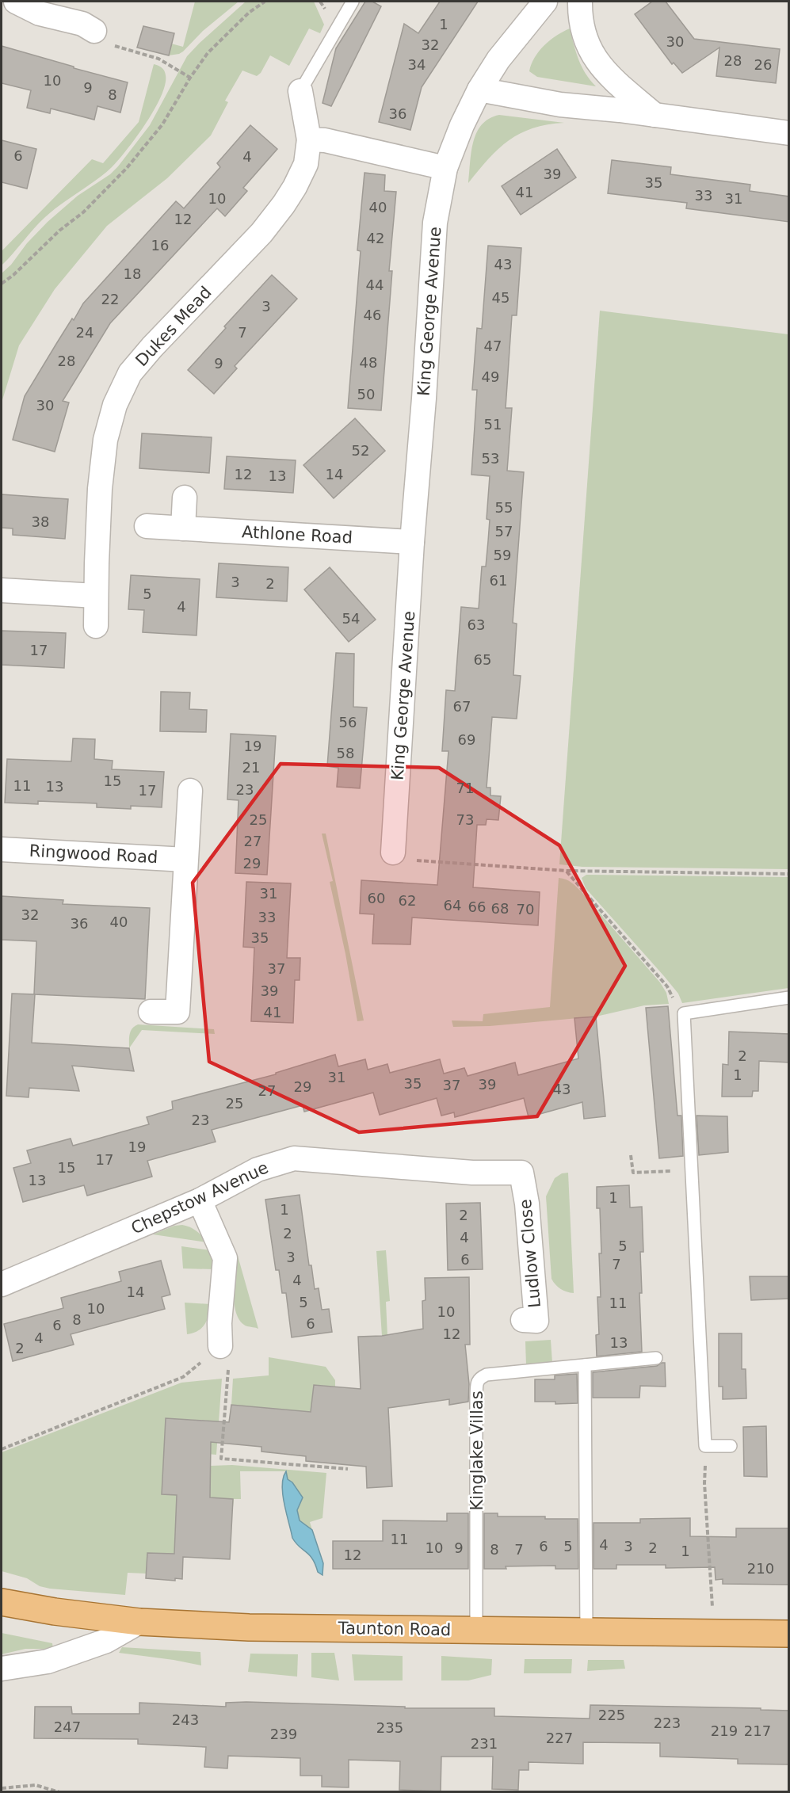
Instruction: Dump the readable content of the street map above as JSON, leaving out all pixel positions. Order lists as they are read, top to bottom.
{
  "streets": {
    "main road": ["Taunton Road"],
    "street": [
      "King George Avenue",
      "Dukes Mead",
      "Athlone Road",
      "Ringwood Road",
      "Chepstow Avenue",
      "Ludlow Close"
    ],
    "lane": ["Kinglake Villas"]
  },
  "crossings": [
    ["King George Avenue", "Athlone Road"],
    ["Chepstow Avenue", "Ludlow Close"],
    ["Kinglake Villas", "Taunton Road"]
  ],
  "house_numbers": [
    "1",
    "30",
    "32",
    "28",
    "34",
    "26",
    "10",
    "9",
    "8",
    "36",
    "6",
    "4",
    "39",
    "35",
    "41",
    "33",
    "10",
    "31",
    "40",
    "12",
    "42",
    "16",
    "43",
    "18",
    "44",
    "45",
    "22",
    "3",
    "46",
    "24",
    "7",
    "47",
    "28",
    "48",
    "9",
    "49",
    "50",
    "30",
    "51",
    "52",
    "53",
    "12",
    "14",
    "13",
    "55",
    "38",
    "57",
    "59",
    "61",
    "3",
    "2",
    "5",
    "4",
    "54",
    "63",
    "17",
    "65",
    "67",
    "56",
    "69",
    "19",
    "58",
    "21",
    "15",
    "11",
    "13",
    "71",
    "23",
    "17",
    "25",
    "73",
    "27",
    "29",
    "31",
    "60",
    "62",
    "64",
    "66",
    "68",
    "70",
    "32",
    "33",
    "40",
    "36",
    "35",
    "37",
    "39",
    "41",
    "2",
    "1",
    "31",
    "35",
    "39",
    "37",
    "29",
    "43",
    "27",
    "25",
    "23",
    "19",
    "17",
    "15",
    "13",
    "1",
    "1",
    "2",
    "2",
    "4",
    "5",
    "3",
    "6",
    "7",
    "4",
    "14",
    "5",
    "11",
    "10",
    "10",
    "8",
    "6",
    "6",
    "12",
    "4",
    "13",
    "2",
    "11",
    "4",
    "6",
    "5",
    "3",
    "10",
    "9",
    "2",
    "8",
    "7",
    "1",
    "12",
    "210",
    "225",
    "243",
    "223",
    "247",
    "235",
    "219",
    "217",
    "239",
    "227",
    "231"
  ]
}
